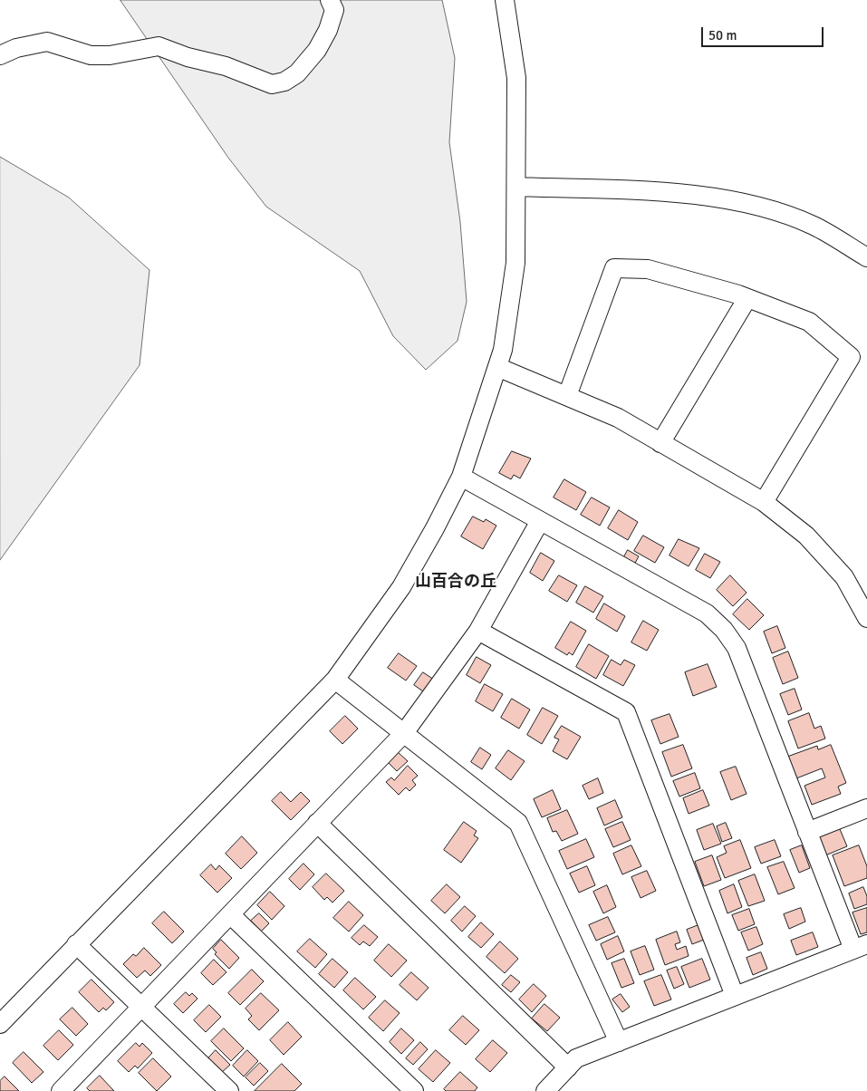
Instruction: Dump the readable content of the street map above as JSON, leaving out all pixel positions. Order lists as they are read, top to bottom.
{
  "districts": ["山百合の丘"],
  "scale_bar": "50 m"
}
